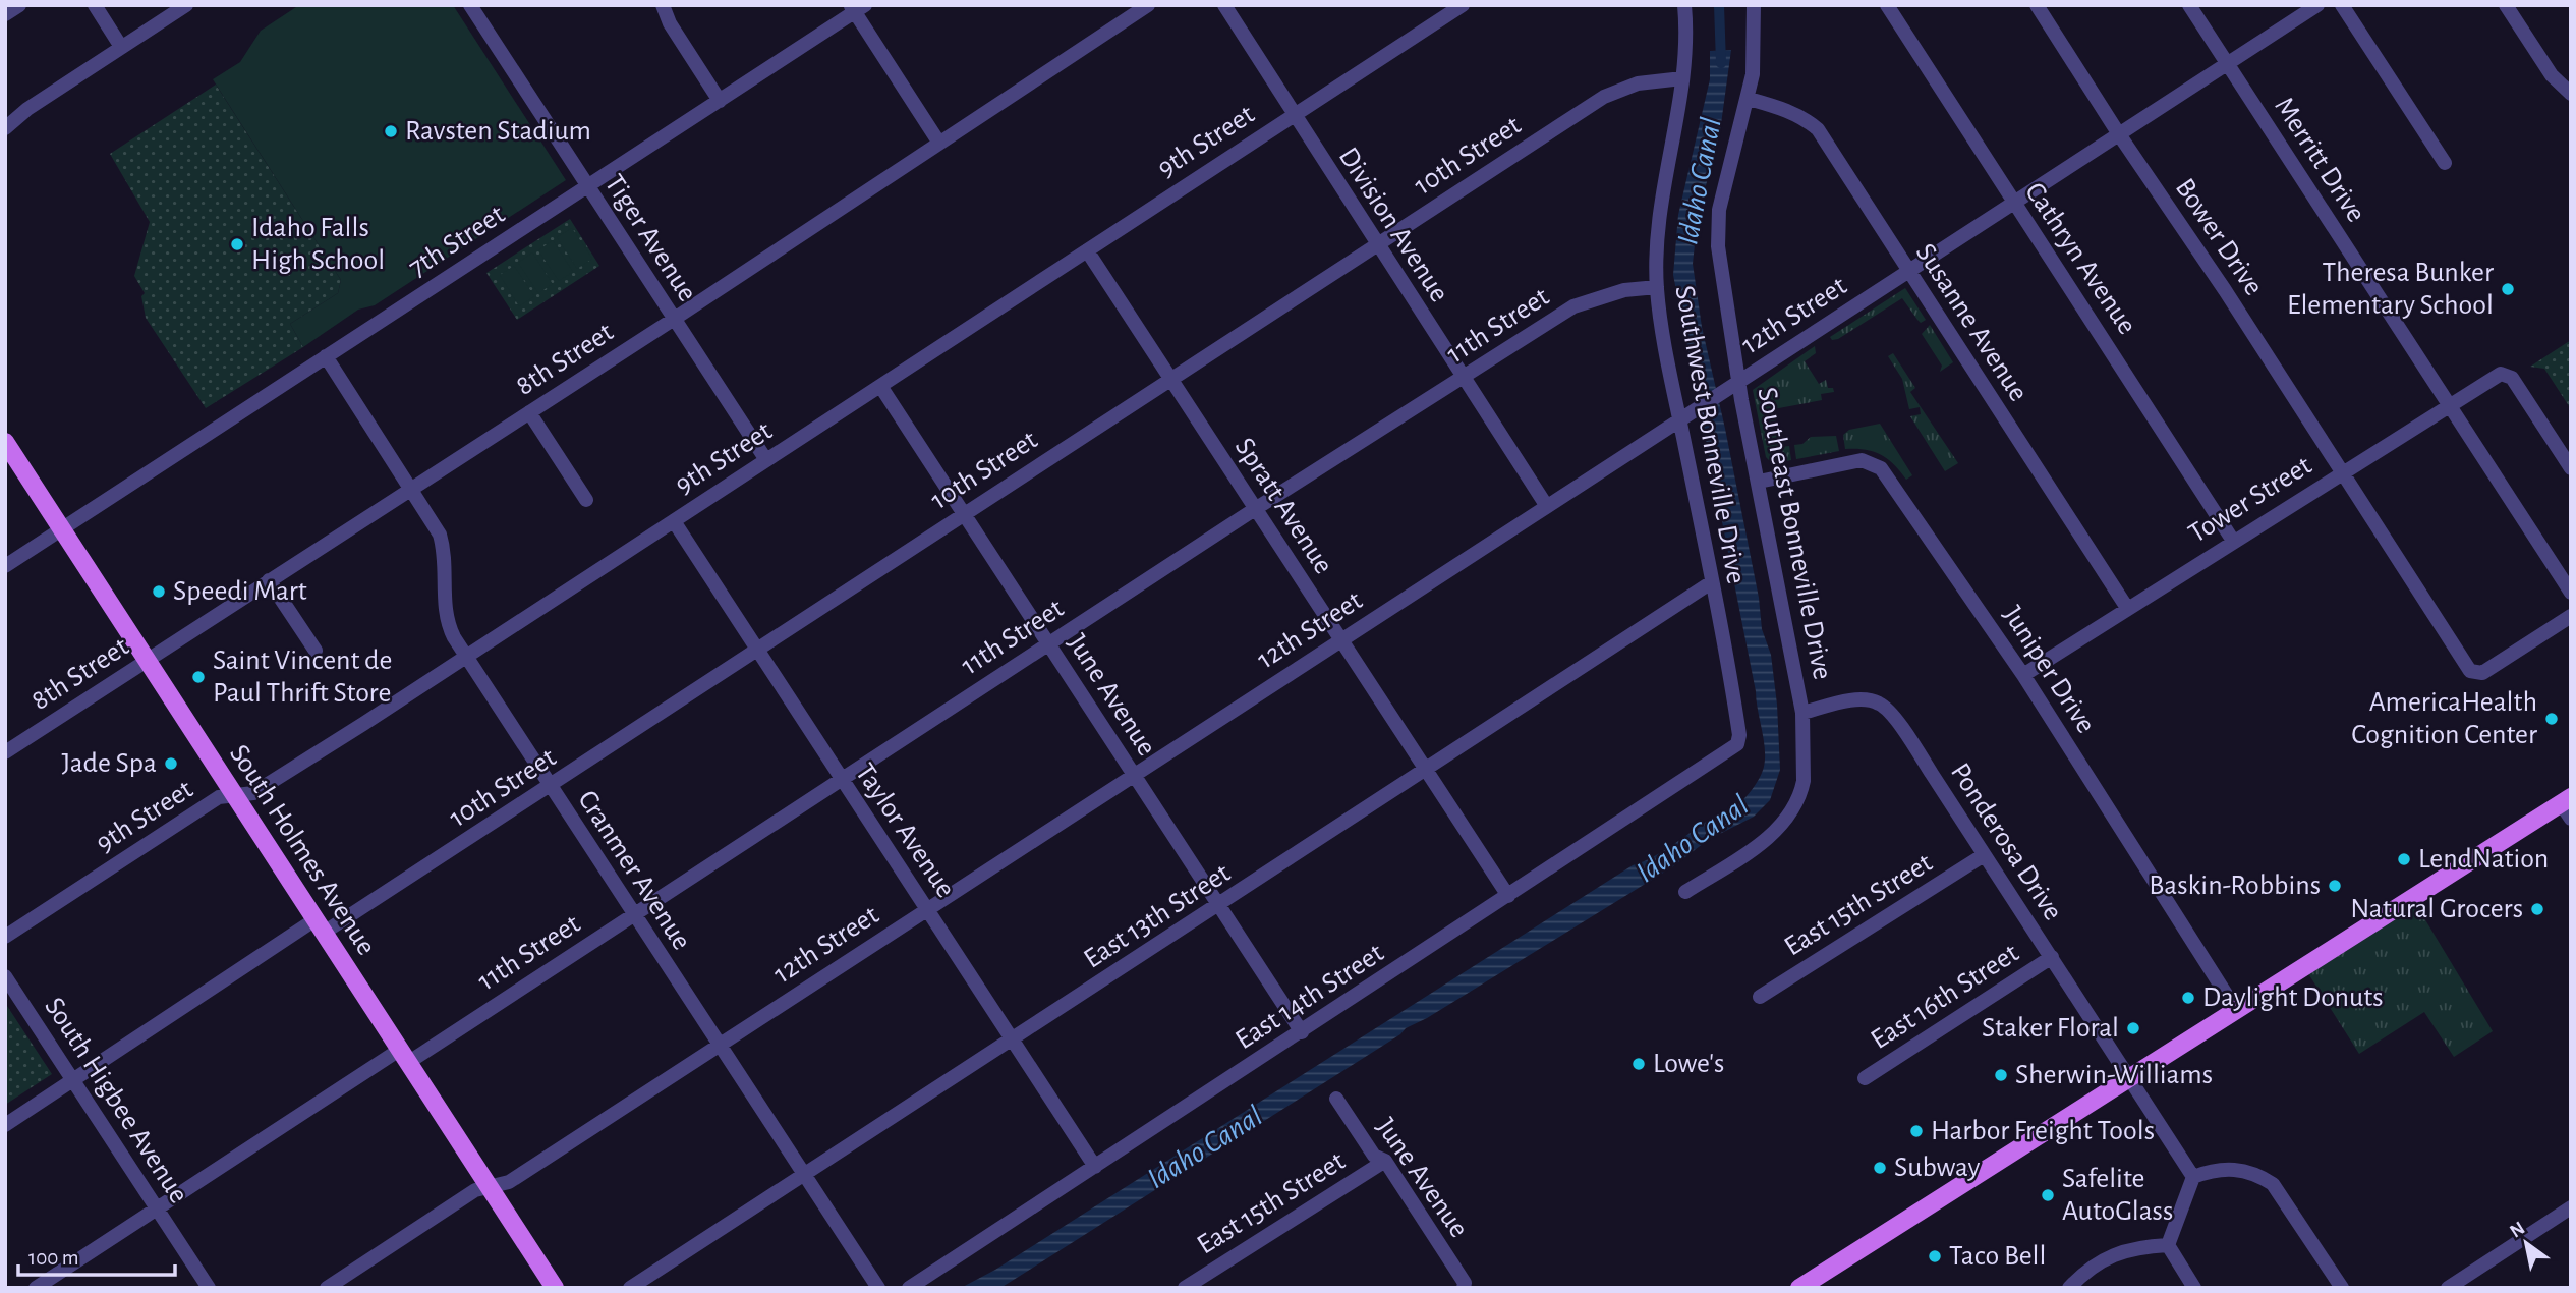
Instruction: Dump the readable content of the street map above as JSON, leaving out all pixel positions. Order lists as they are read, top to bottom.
{
  "streets": {
    "main road": ["South Holmes Avenue"],
    "street": [
      "9th Street",
      "10th Street",
      "Merritt Drive",
      "Division Avenue",
      "Bower Drive",
      "Tiger Avenue",
      "7th Street",
      "Cathryn Avenue",
      "12th Street",
      "Susanne Avenue",
      "11th Street",
      "8th Street",
      "Southwest Bonneville Drive",
      "Tower Street",
      "Spratt Avenue",
      "Southeast Bonneville Drive",
      "Juniper Drive",
      "June Avenue",
      "Taylor Avenue",
      "Ponderosa Drive",
      "Cranmer Avenue",
      "East 15th Street",
      "East 13th Street",
      "East 14th Street",
      "East 16th Street",
      "South Higbee Avenue"
    ]
  },
  "crossings": [
    ["9th Street", "Division Avenue"],
    ["9th Street", "Tiger Avenue"],
    ["9th Street", "Spratt Avenue"],
    ["9th Street", "June Avenue"],
    ["9th Street", "Taylor Avenue"],
    ["9th Street", "South Holmes Avenue"],
    ["9th Street", "Cranmer Avenue"],
    ["10th Street", "Division Avenue"],
    ["10th Street", "Southwest Bonneville Drive"],
    ["10th Street", "Spratt Avenue"],
    ["10th Street", "June Avenue"],
    ["10th Street", "Taylor Avenue"],
    ["10th Street", "South Holmes Avenue"],
    ["10th Street", "Cranmer Avenue"],
    ["10th Street", "South Higbee Avenue"],
    ["Merritt Drive", "12th Street"],
    ["Merritt Drive", "Tower Street"],
    ["Division Avenue", "12th Street"],
    ["Division Avenue", "11th Street"],
    ["Bower Drive", "12th Street"],
    ["Bower Drive", "Tower Street"],
    ["Tiger Avenue", "7th Street"],
    ["Tiger Avenue", "8th Street"],
    ["7th Street", "South Holmes Avenue"],
    ["7th Street", "Cranmer Avenue"],
    ["Cathryn Avenue", "12th Street"],
    ["Cathryn Avenue", "Tower Street"],
    ["12th Street", "Susanne Avenue"],
    ["12th Street", "Southwest Bonneville Drive"],
    ["12th Street", "Spratt Avenue"],
    ["12th Street", "Southeast Bonneville Drive"],
    ["12th Street", "June Avenue"],
    ["12th Street", "Taylor Avenue"],
    ["12th Street", "South Holmes Avenue"],
    ["12th Street", "Cranmer Avenue"],
    ["Susanne Avenue", "Tower Street"],
    ["Susanne Avenue", "Southeast Bonneville Drive"],
    ["11th Street", "Southwest Bonneville Drive"],
    ["11th Street", "Spratt Avenue"],
    ["11th Street", "June Avenue"],
    ["11th Street", "Taylor Avenue"],
    ["11th Street", "South Holmes Avenue"],
    ["11th Street", "Cranmer Avenue"],
    ["11th Street", "South Higbee Avenue"],
    ["8th Street", "South Holmes Avenue"],
    ["8th Street", "Cranmer Avenue"],
    ["Southwest Bonneville Drive", "East 13th Street"],
    ["Southwest Bonneville Drive", "East 14th Street"],
    ["Tower Street", "Juniper Drive"],
    ["Spratt Avenue", "East 13th Street"],
    ["Spratt Avenue", "East 14th Street"],
    ["Southeast Bonneville Drive", "Juniper Drive"],
    ["Southeast Bonneville Drive", "Ponderosa Drive"],
    ["June Avenue", "East 15th Street"],
    ["June Avenue", "East 13th Street"],
    ["June Avenue", "East 14th Street"],
    ["Taylor Avenue", "East 13th Street"],
    ["Taylor Avenue", "East 14th Street"],
    ["Ponderosa Drive", "East 15th Street"],
    ["Ponderosa Drive", "East 16th Street"],
    ["Cranmer Avenue", "East 13th Street"]
  ],
  "water": ["Idaho Canal"],
  "places": [
    "Ravsten Stadium",
    "Idaho Falls High School",
    "Theresa Bunker Elementary School",
    "Speedi Mart",
    "Saint Vincent de Paul Thrift Store",
    "AmericaHealth Cognition Center",
    "Jade Spa",
    "LendNation",
    "Baskin-Robbins",
    "Natural Grocers",
    "Daylight Donuts",
    "Staker Floral",
    "Lowe's",
    "Sherwin-Williams",
    "Harbor Freight Tools",
    "Subway",
    "Safelite AutoGlass",
    "Taco Bell"
  ],
  "scale_bar": "100 m",
  "north": "top left"
}
